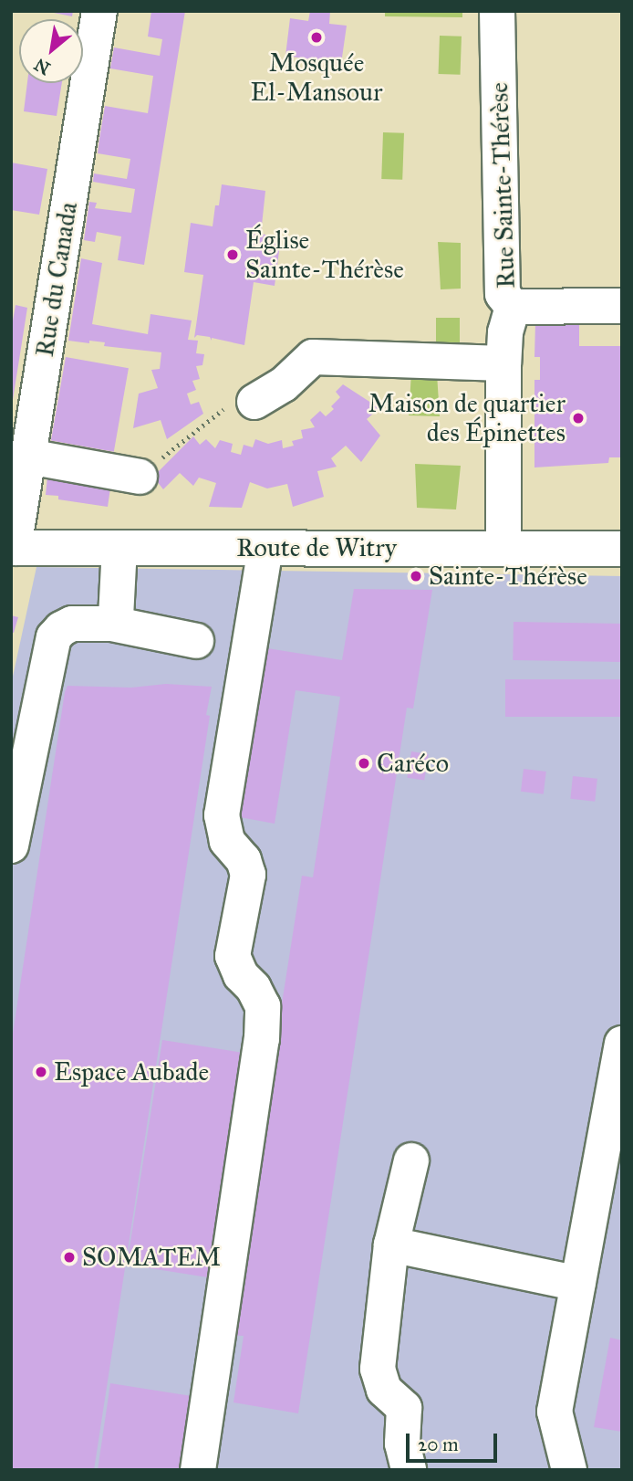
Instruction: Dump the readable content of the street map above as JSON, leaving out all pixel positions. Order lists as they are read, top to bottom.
{
  "streets": {
    "street": ["Rue Sainte-Thérèse", "Rue du Canada", "Route de Witry"]
  },
  "crossings": [
    ["Rue Sainte-Thérèse", "Route de Witry"],
    ["Rue du Canada", "Route de Witry"]
  ],
  "places": [
    "Mosquée El-Mansour",
    "Église Sainte-Thérèse",
    "Maison de quartier des Épinettes",
    "Sainte-Thérèse",
    "Caréco",
    "Espace Aubade",
    "SOMATEM"
  ],
  "scale_bar": "20 m",
  "north": "bottom left"
}
